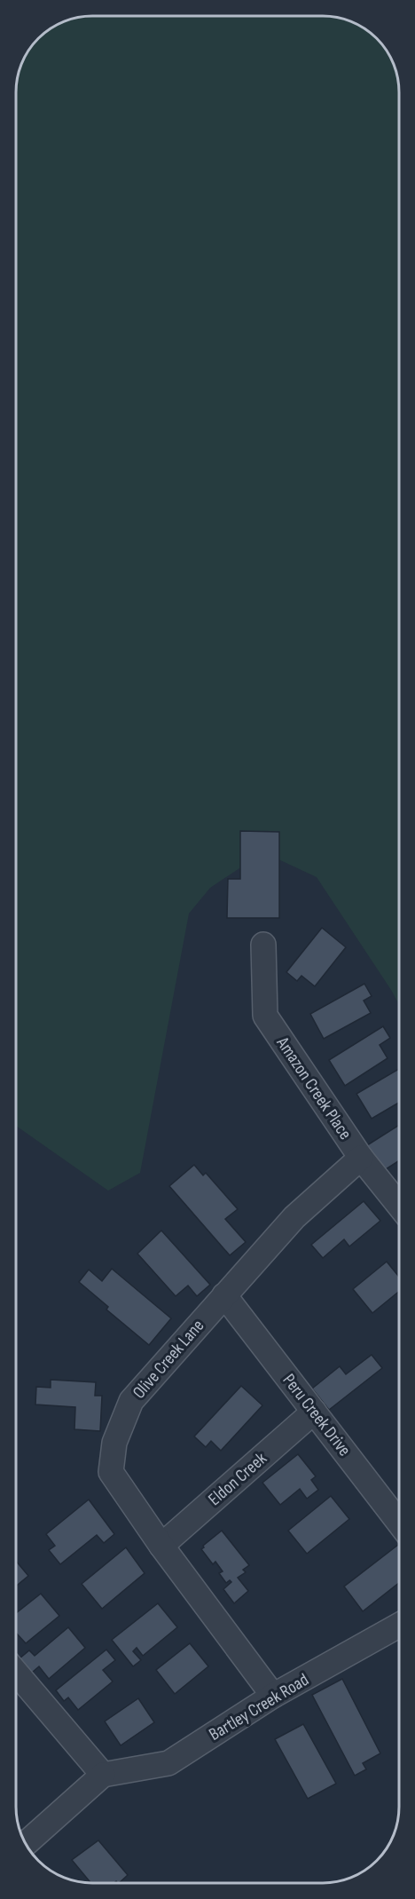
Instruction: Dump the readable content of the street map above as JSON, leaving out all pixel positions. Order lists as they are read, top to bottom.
{
  "streets": {
    "street": [
      "Amazon Creek Place",
      "Olive Creek Lane",
      "Peru Creek Drive",
      "Eldon Creek",
      "Bartley Creek Road"
    ]
  },
  "crossings": [
    ["Amazon Creek Place", "Olive Creek Lane"],
    ["Olive Creek Lane", "Peru Creek Drive"],
    ["Olive Creek Lane", "Eldon Creek"],
    ["Olive Creek Lane", "Bartley Creek Road"],
    ["Peru Creek Drive", "Eldon Creek"]
  ]
}
